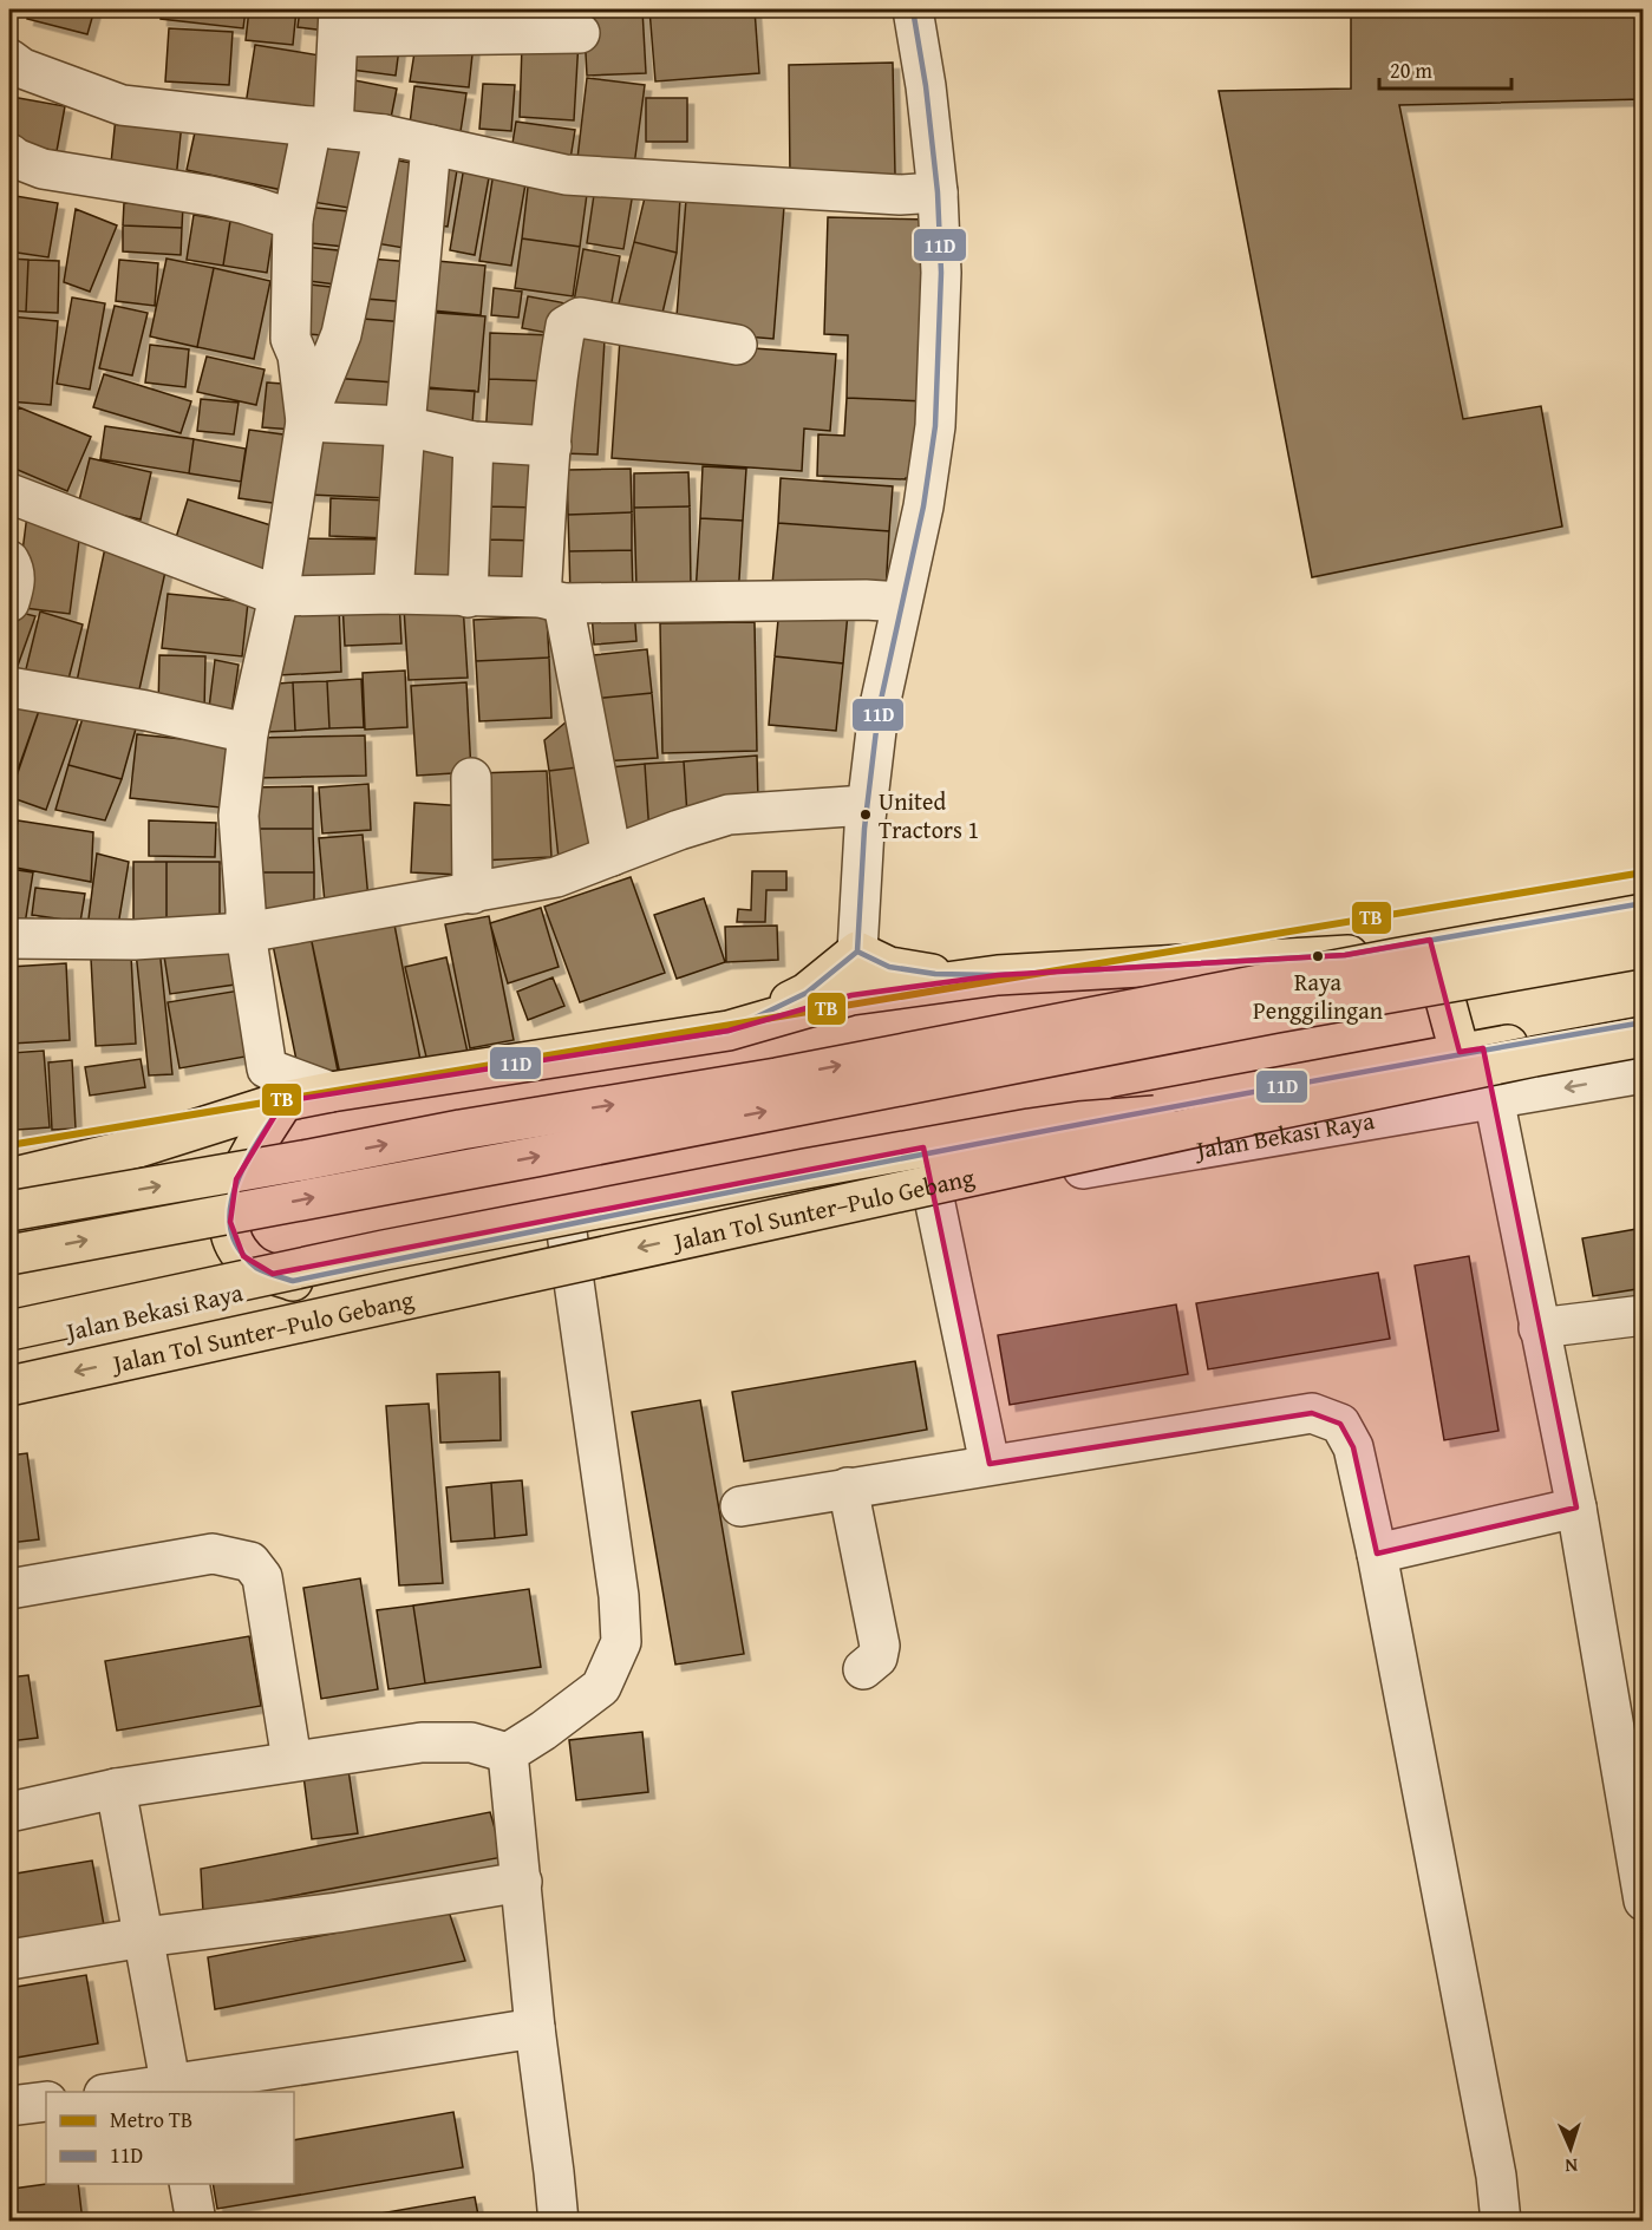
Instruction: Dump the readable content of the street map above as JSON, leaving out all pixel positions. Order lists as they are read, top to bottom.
{
  "streets": {
    "highway": ["Jalan Bekasi Raya", "Jalan Tol Sunter–Pulo Gebang"]
  },
  "places": ["United Tractors 1", "Raya Penggilingan"],
  "lines": ["transit line 11D", "metro line TB"],
  "legend": ["Metro TB", "11D"],
  "scale_bar": "20 m",
  "north": "bottom"
}
